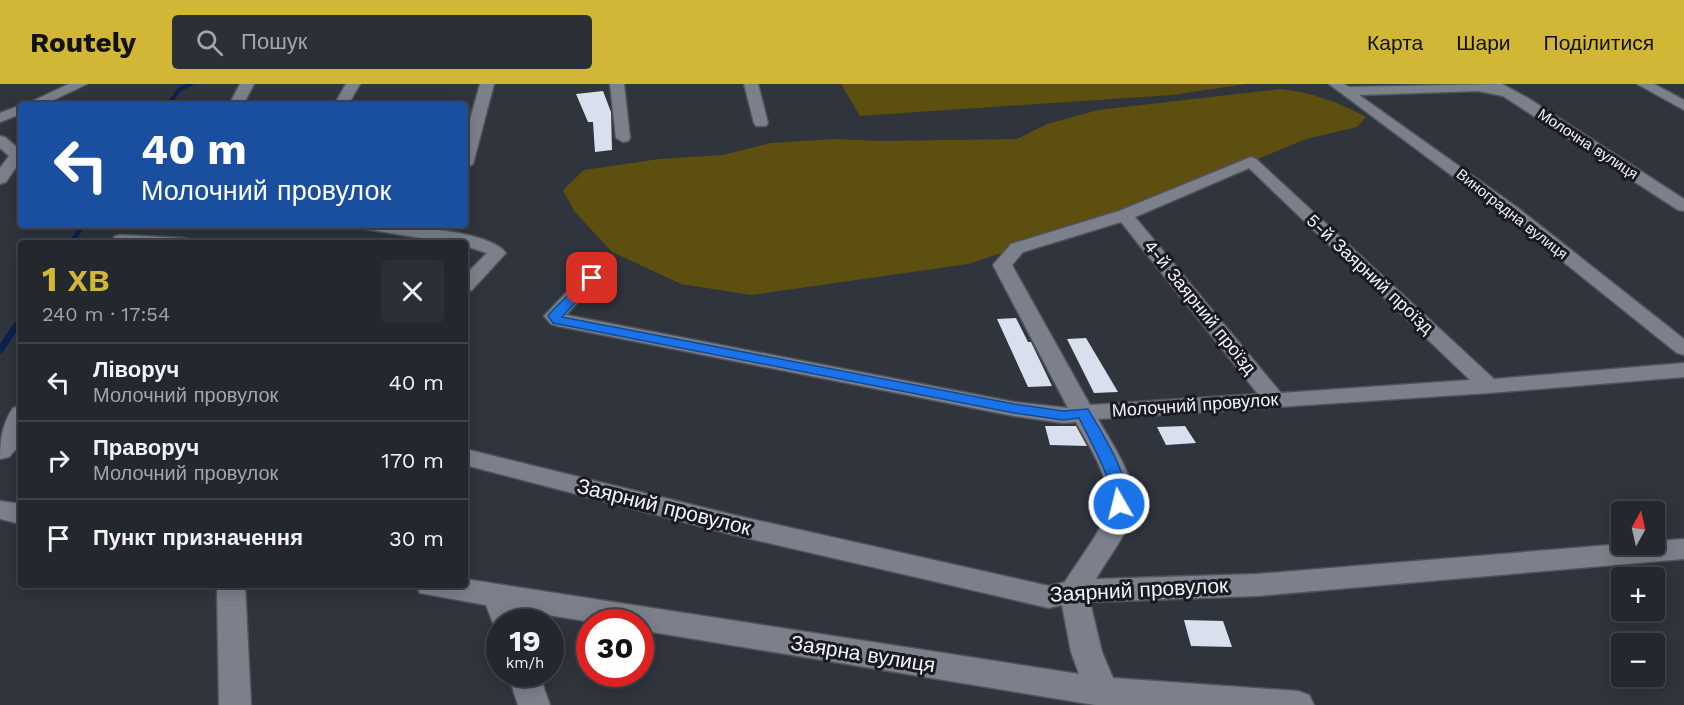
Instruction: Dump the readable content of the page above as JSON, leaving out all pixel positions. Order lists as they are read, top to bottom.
{
  "streets": {
    "street": [
      "Молочна вулиця",
      "Виноградна вулиця",
      "5-й Заярний проїзд",
      "4-й Заярний проїзд",
      "Молочний провулок",
      "Заярний провулок",
      "Заярна вулиця"
    ]
  },
  "crossings": [
    ["5-й Заярний проїзд", "4-й Заярний проїзд"],
    ["5-й Заярний проїзд", "Молочний провулок"],
    ["4-й Заярний проїзд", "Молочний провулок"]
  ],
  "north": "top",
  "page": {
    "header": "Routely",
    "search": "Пошук",
    "nav": ["Карта", "Шари", "Поділитися"],
    "turn": ["40 m", "Молочний провулок"],
    "heading": ["1 хв", "240 m · 17:54"],
    "list": [
      {
        "name": "Ліворуч",
        "note": "Молочний провулок",
        "value": "40 m"
      },
      {
        "name": "Праворуч",
        "note": "Молочний провулок",
        "value": "170 m"
      },
      {
        "name": "Пункт призначення",
        "value": "30 m"
      }
    ],
    "map_buttons": ["+", "−"],
    "speed": "19 km/h",
    "limit": "30"
  }
}
